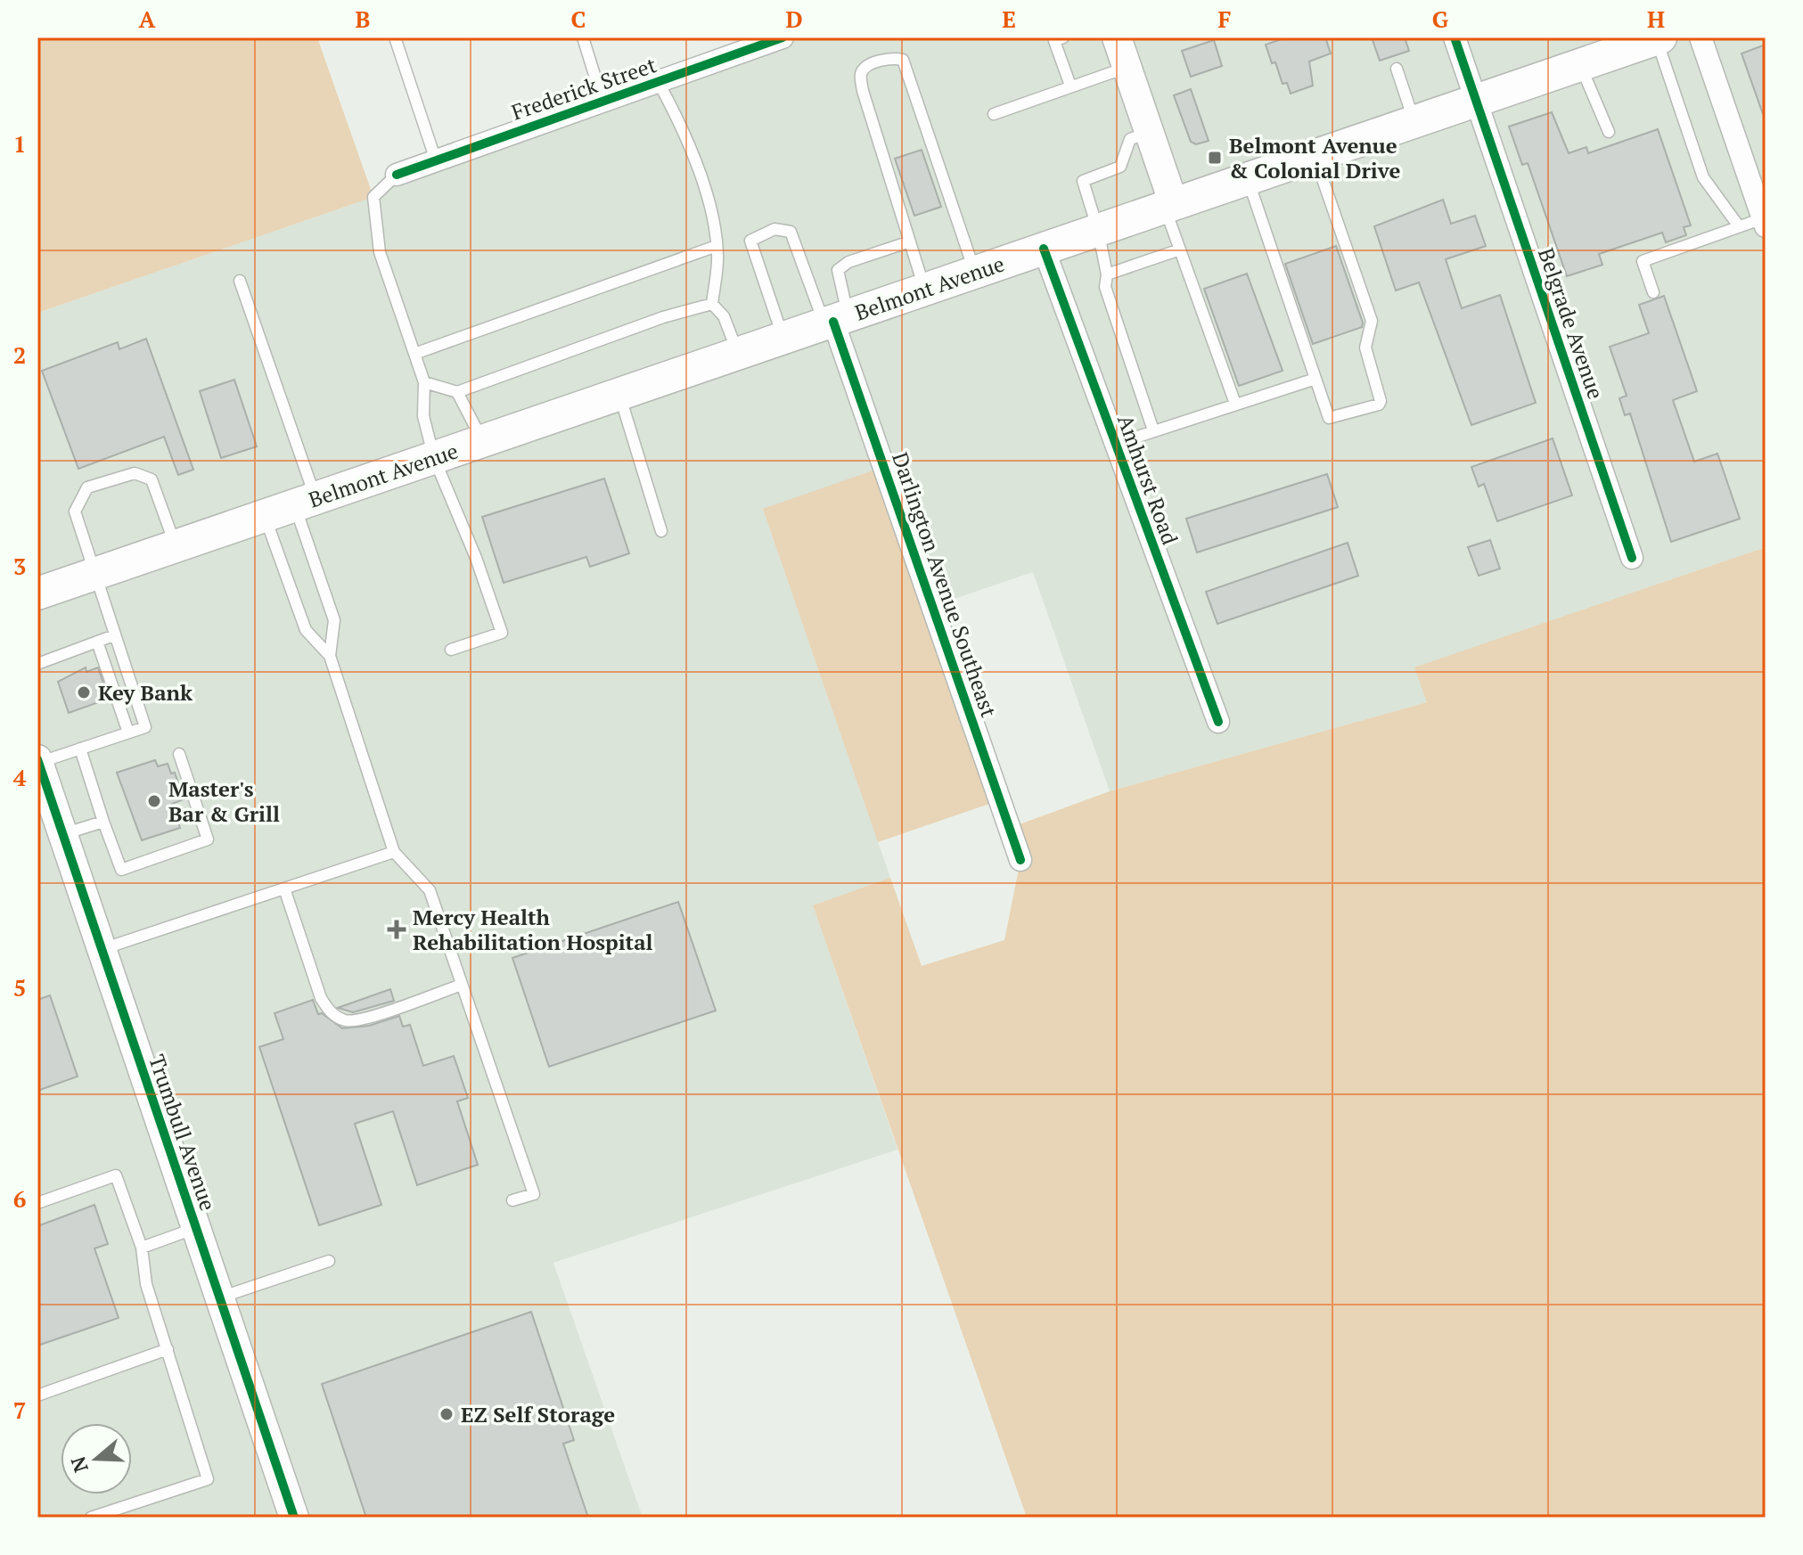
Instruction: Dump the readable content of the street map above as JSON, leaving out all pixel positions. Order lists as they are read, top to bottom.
{
  "streets": {
    "main road": ["Belmont Avenue"],
    "street": [
      "Frederick Street",
      "Belgrade Avenue",
      "Amhurst Road",
      "Darlington Avenue Southeast",
      "Trumbull Avenue"
    ]
  },
  "crossings": [
    ["Belmont Avenue", "Belgrade Avenue"],
    ["Belmont Avenue", "Amhurst Road"],
    ["Belmont Avenue", "Darlington Avenue Southeast"]
  ],
  "places": {
    "transit": ["Belmont Avenue & Colonial Drive"],
    "other": ["Key Bank", "Master's Bar & Grill", "EZ Self Storage"],
    "health": ["Mercy Health Rehabilitation Hospital"]
  },
  "north": "left",
  "grid": {
    "columns": [
      "A",
      "B",
      "C",
      "D",
      "E",
      "F",
      "G",
      "H"
    ],
    "rows": [
      "1",
      "2",
      "3",
      "4",
      "5",
      "6",
      "7"
    ]
  }
}
